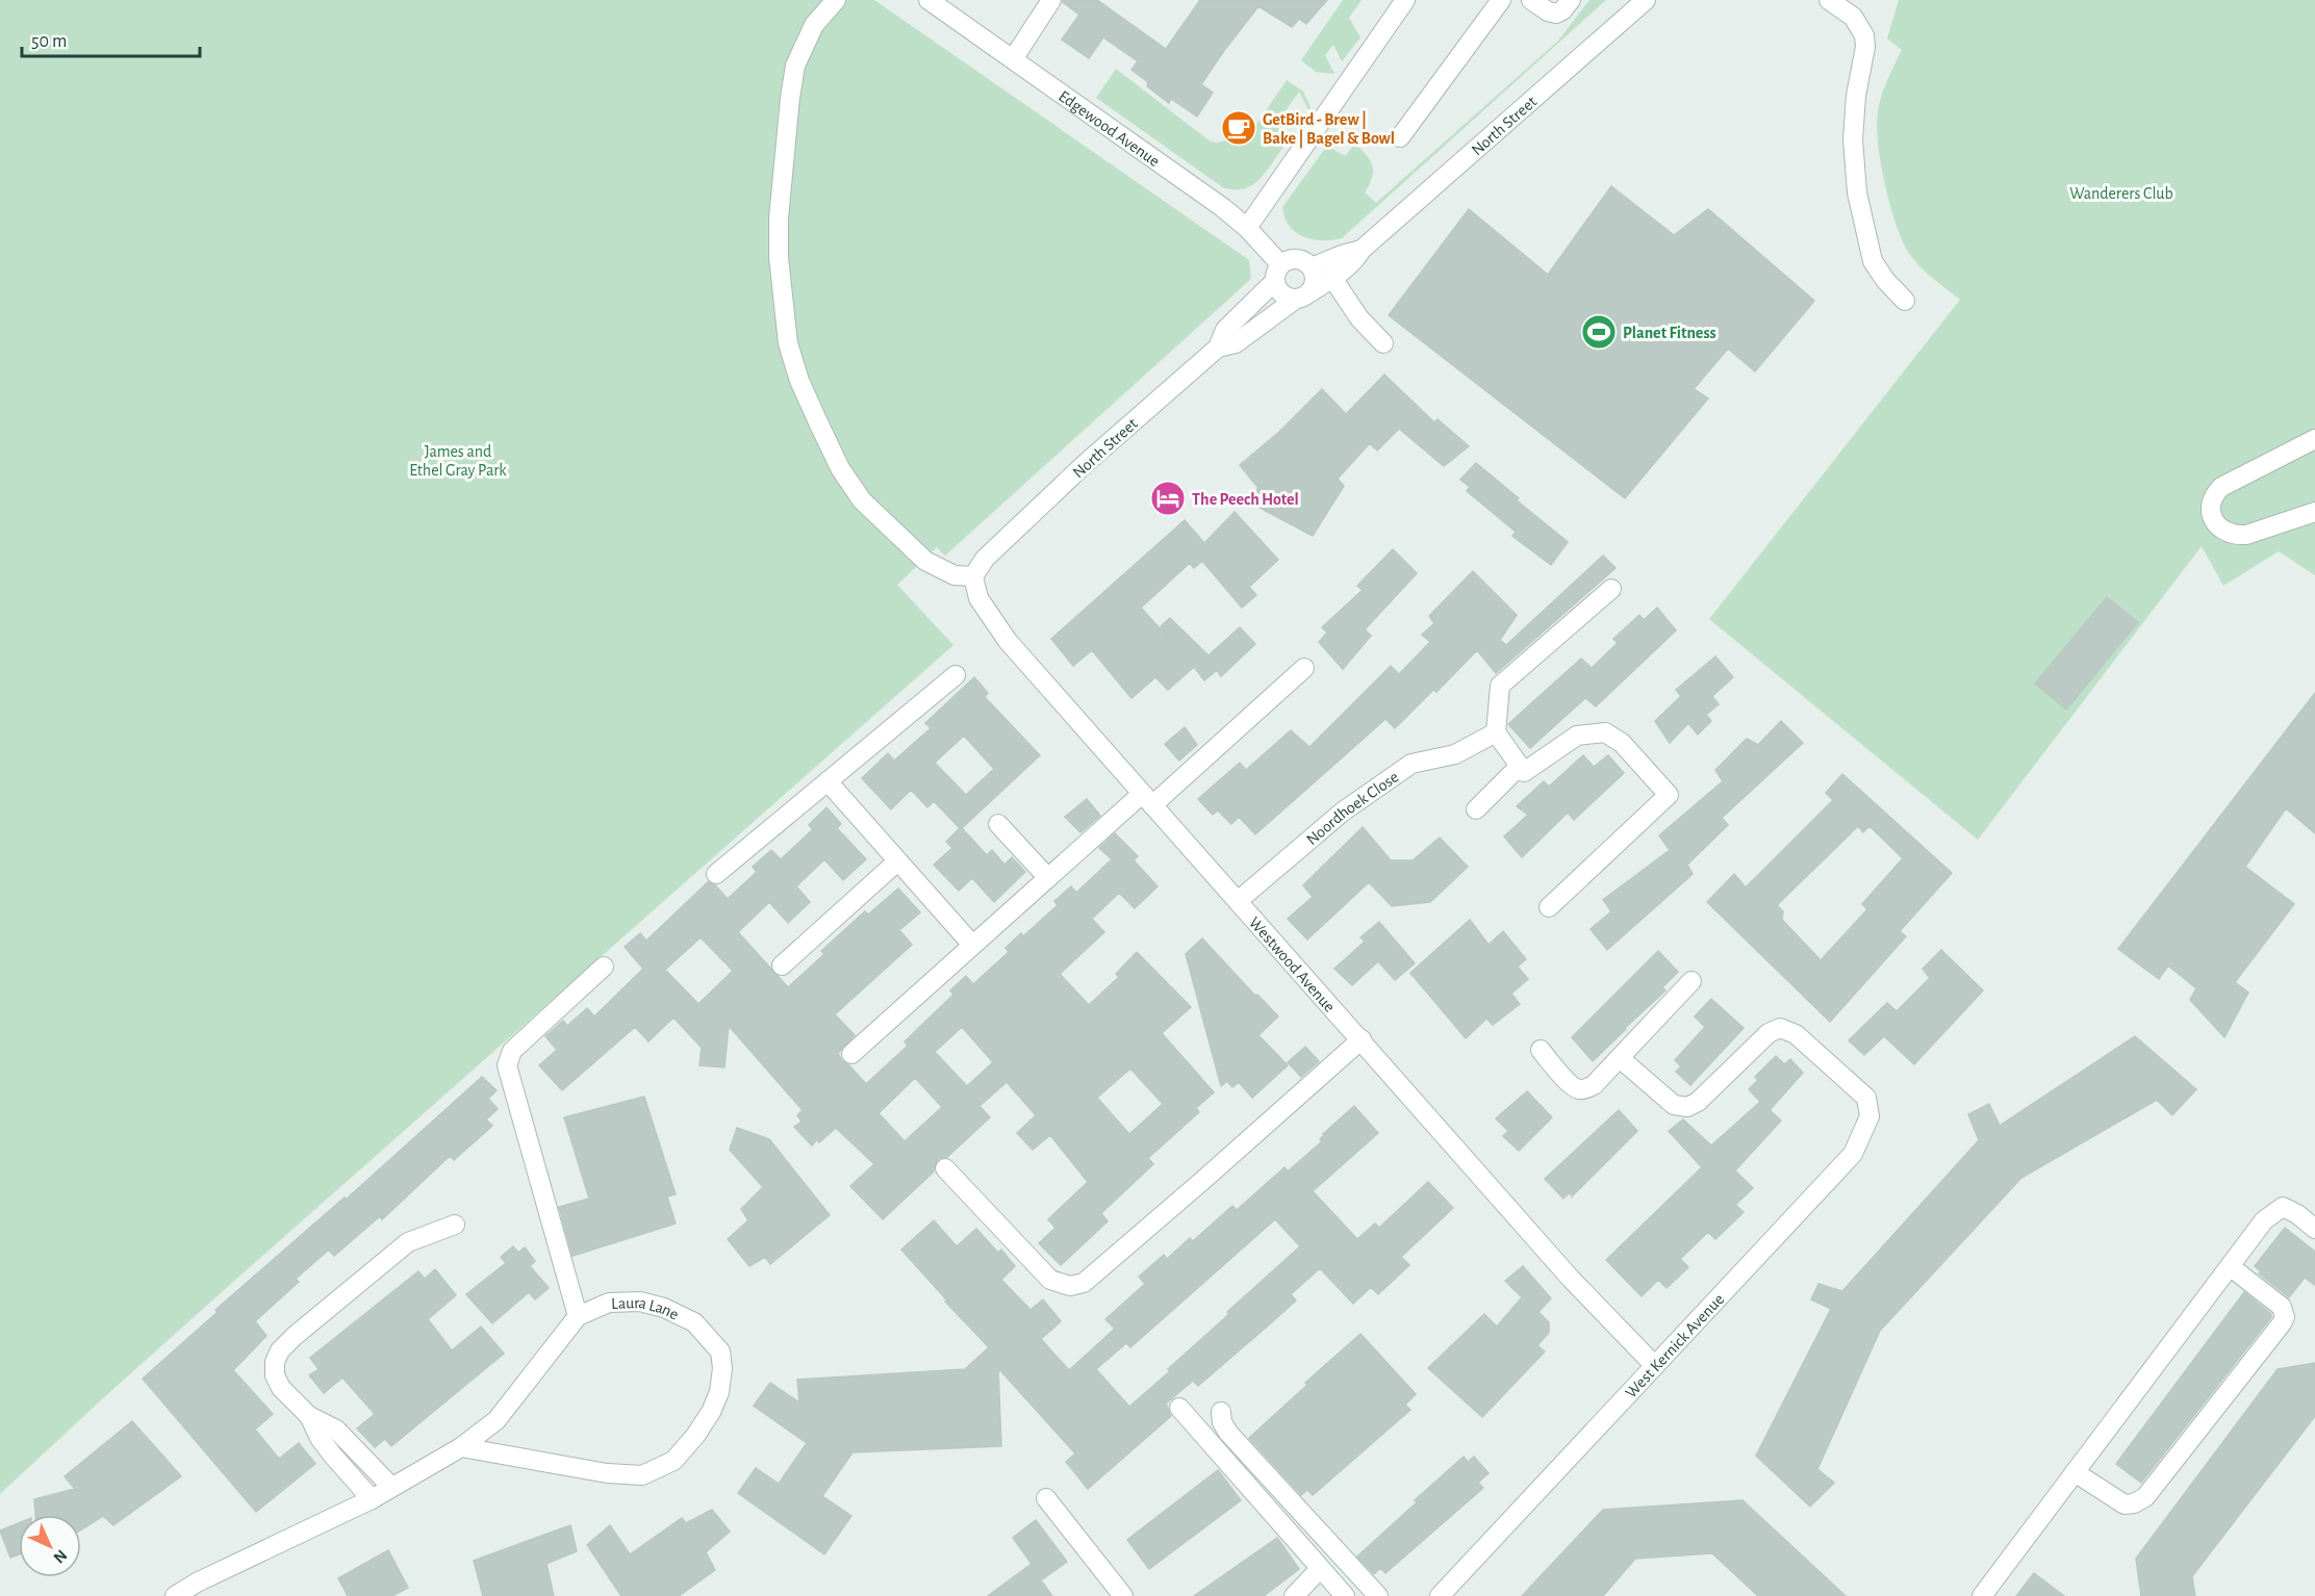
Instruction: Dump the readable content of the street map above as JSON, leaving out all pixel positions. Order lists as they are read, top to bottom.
{
  "streets": {
    "street": [
      "North Street",
      "Edgewood Avenue",
      "Noordhoek Close",
      "Westwood Avenue",
      "Laura Lane",
      "West Kernick Avenue"
    ]
  },
  "crossings": [
    ["North Street", "Edgewood Avenue"],
    ["North Street", "Westwood Avenue"],
    ["Noordhoek Close", "Westwood Avenue"],
    ["Westwood Avenue", "West Kernick Avenue"]
  ],
  "parks": ["Wanderers Club", "James and Ethel Gray Park"],
  "places": {
    "cafe": ["GetBird - Brew | Bake | Bagel & Bowl"],
    "sports": ["Planet Fitness"],
    "hotel": ["The Peech Hotel"]
  },
  "scale_bar": "50 m",
  "north": "bottom right"
}
